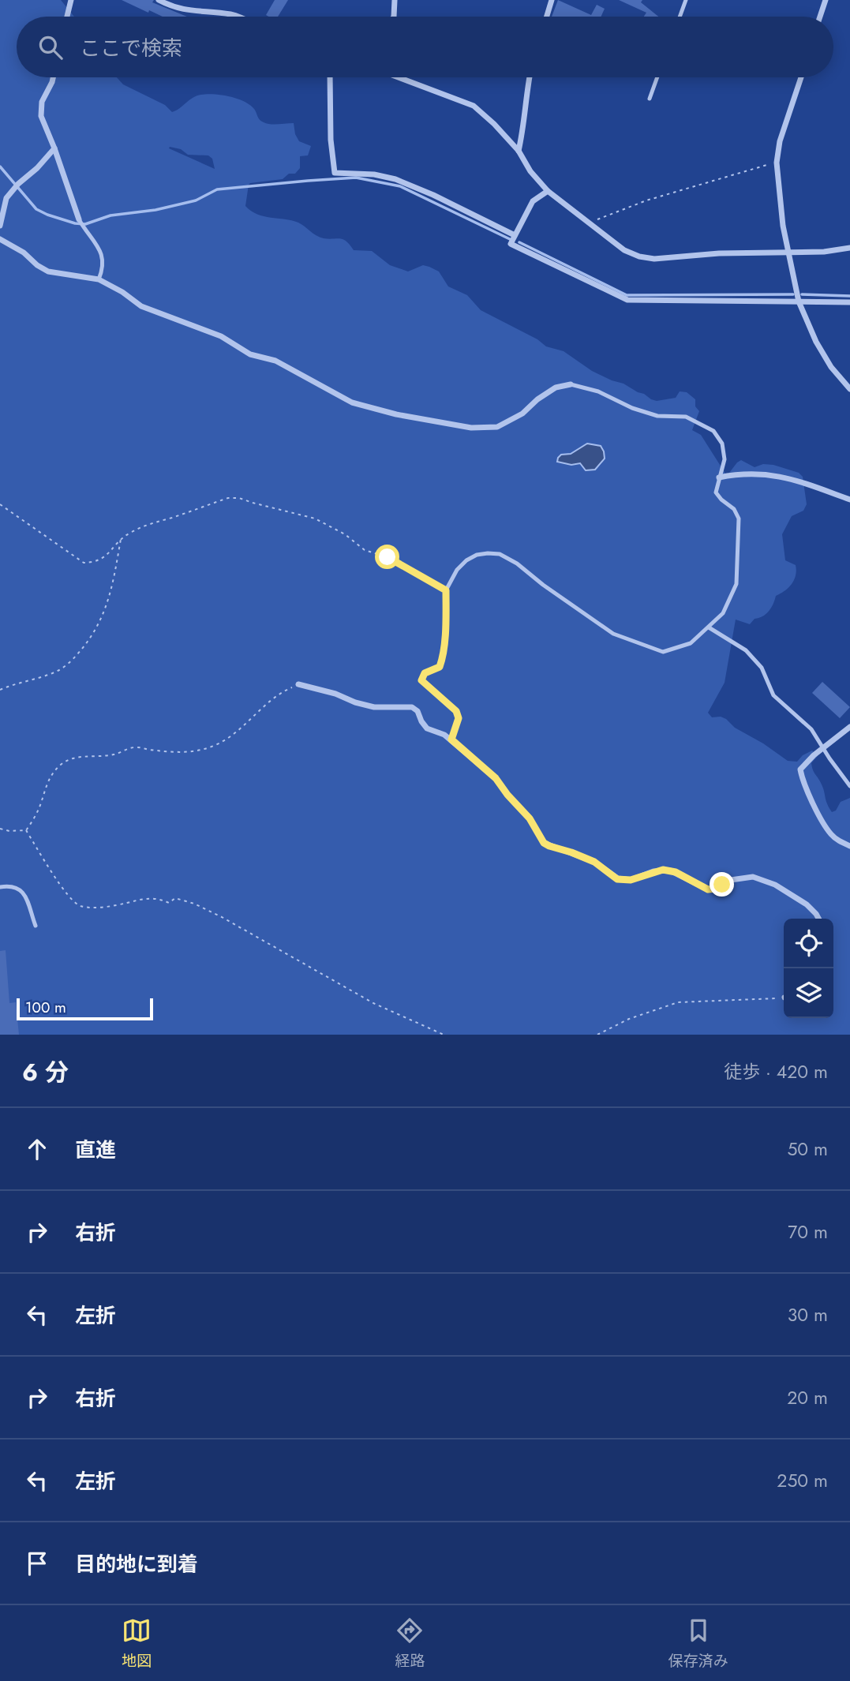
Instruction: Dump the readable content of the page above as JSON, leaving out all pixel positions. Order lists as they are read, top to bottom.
{
  "scale_bar": "100 m",
  "page": {
    "search": "ここで検索",
    "scale": "100 m",
    "heading": ["6 分", "徒歩 · 420 m"],
    "list": [
      ["直進", "50 m"],
      ["右折", "70 m"],
      ["左折", "30 m"],
      ["右折", "20 m"],
      ["左折", "250 m"],
      "目的地に到着"
    ],
    "nav": ["地図", "経路", "保存済み"]
  }
}
